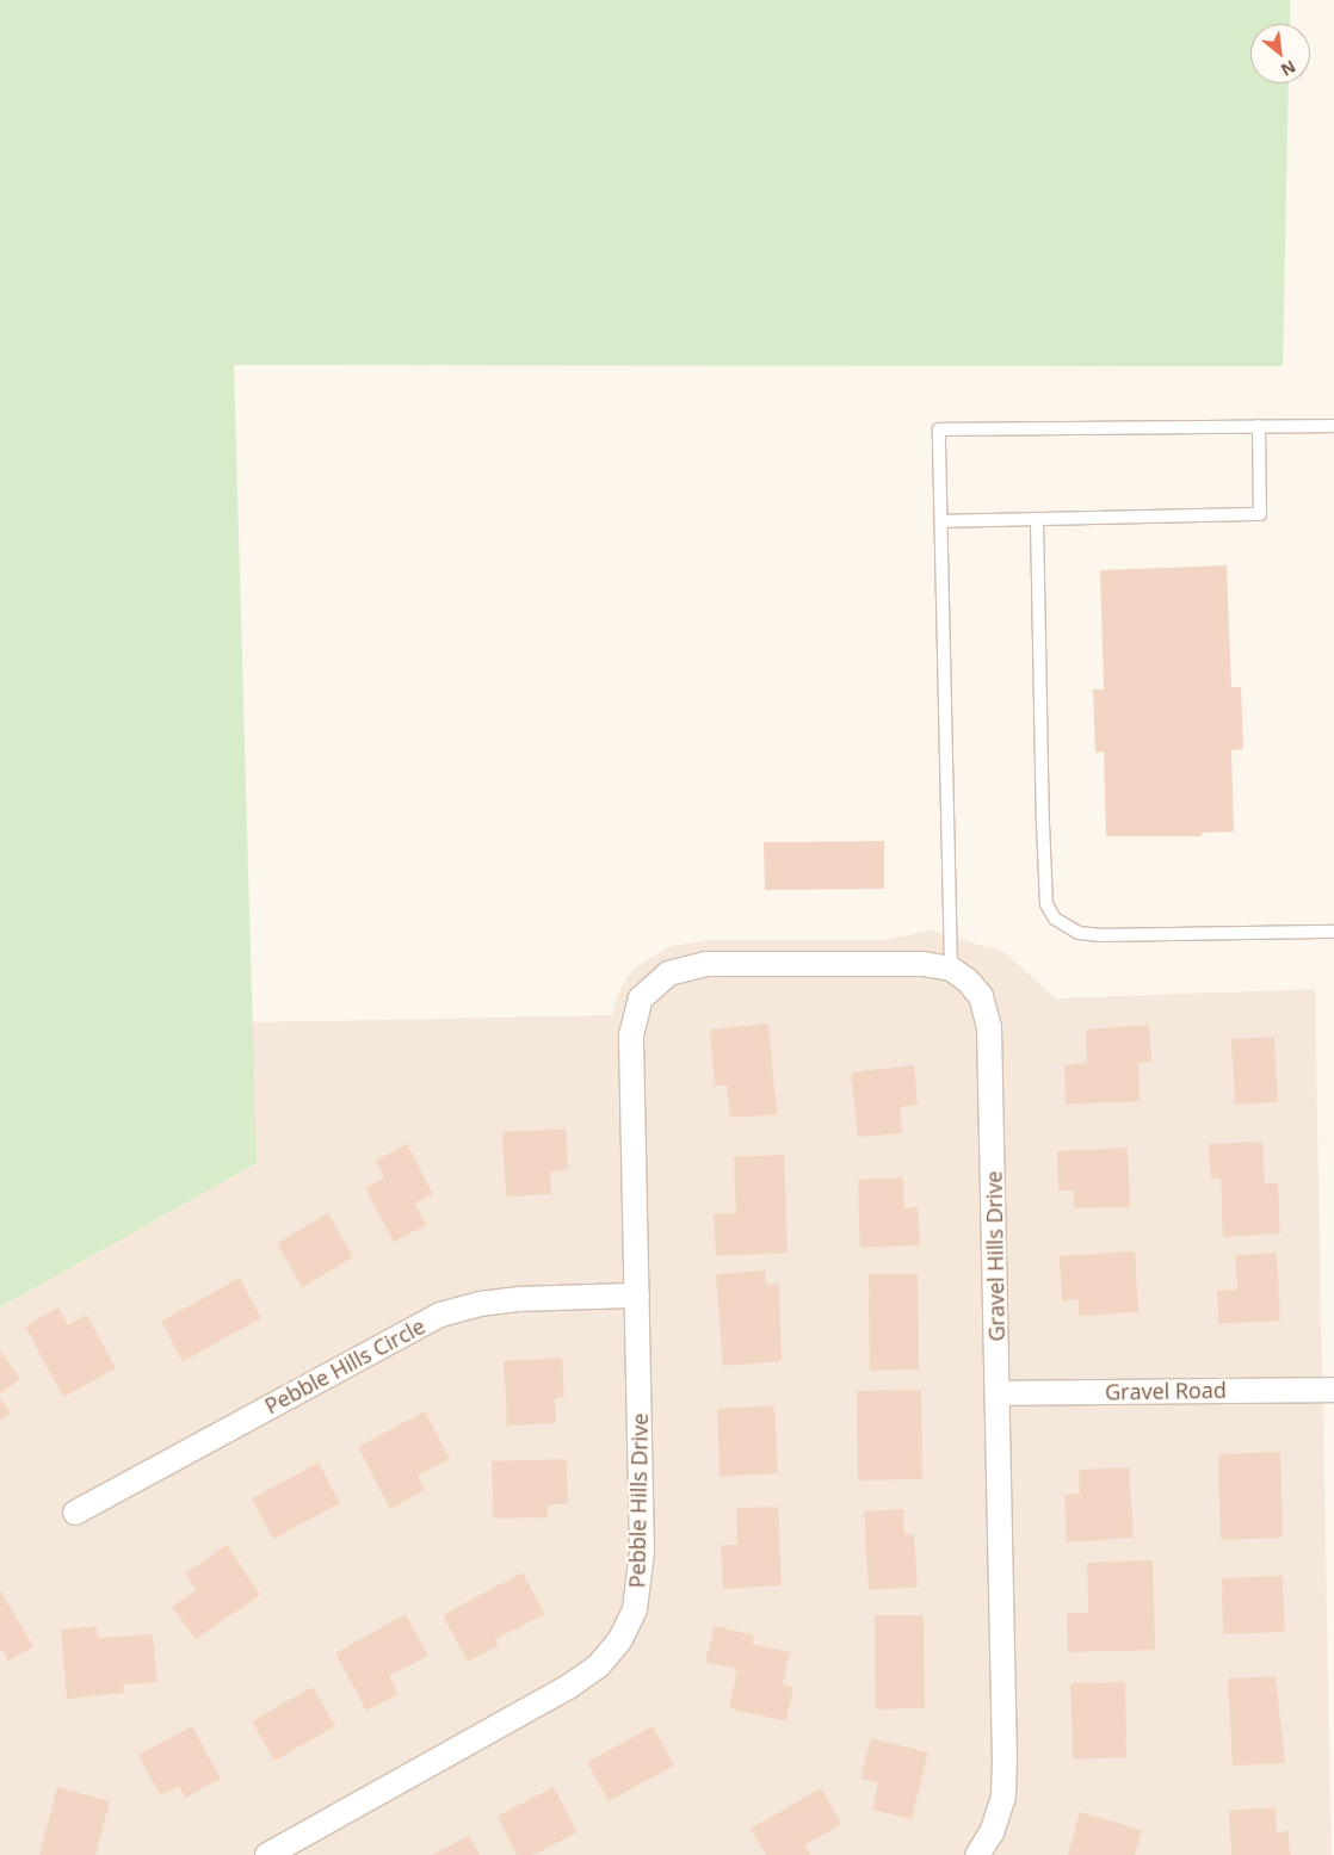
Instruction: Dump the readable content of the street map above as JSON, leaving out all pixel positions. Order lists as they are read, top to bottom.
{
  "streets": {
    "street": [
      "Gravel Hills Drive",
      "Pebble Hills Circle",
      "Gravel Road",
      "Pebble Hills Drive"
    ]
  },
  "crossings": [
    ["Gravel Hills Drive", "Gravel Road"],
    ["Gravel Hills Drive", "Pebble Hills Drive"],
    ["Pebble Hills Circle", "Pebble Hills Drive"]
  ],
  "north": "bottom right"
}
